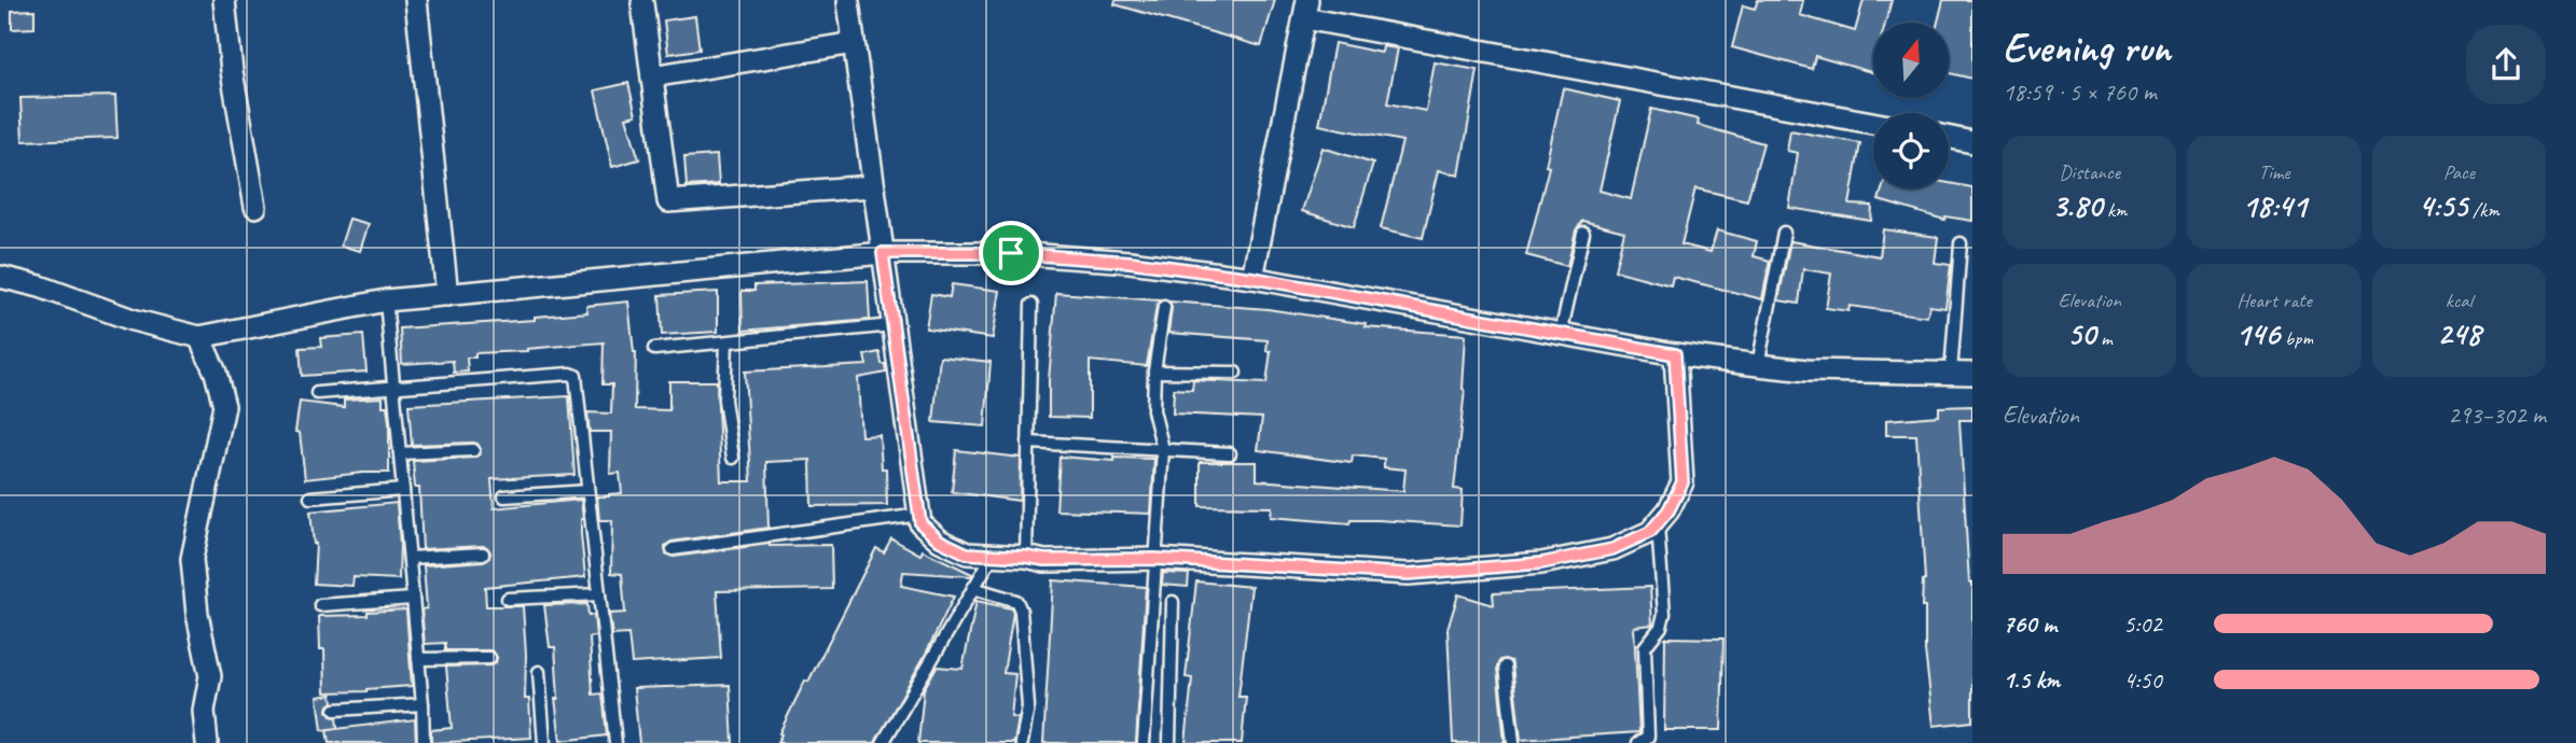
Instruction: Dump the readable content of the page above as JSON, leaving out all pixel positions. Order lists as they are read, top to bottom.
{
  "north": "top",
  "page": {
    "heading": ["Evening run", "18:59 · 5 × 760 m"],
    "stats": [
      ["Distance", "3.80 km"],
      ["Time", "18:41"],
      ["Pace", "4:55 /km"],
      ["Elevation", "50 m"],
      ["Heart rate", "146 bpm"],
      ["kcal", "248"]
    ],
    "chart": ["Elevation", "293–302 m"],
    "list": [
      {
        "name": "760 m",
        "note": "5:02"
      },
      {
        "name": "1.5 km",
        "note": "4:50"
      }
    ]
  }
}
